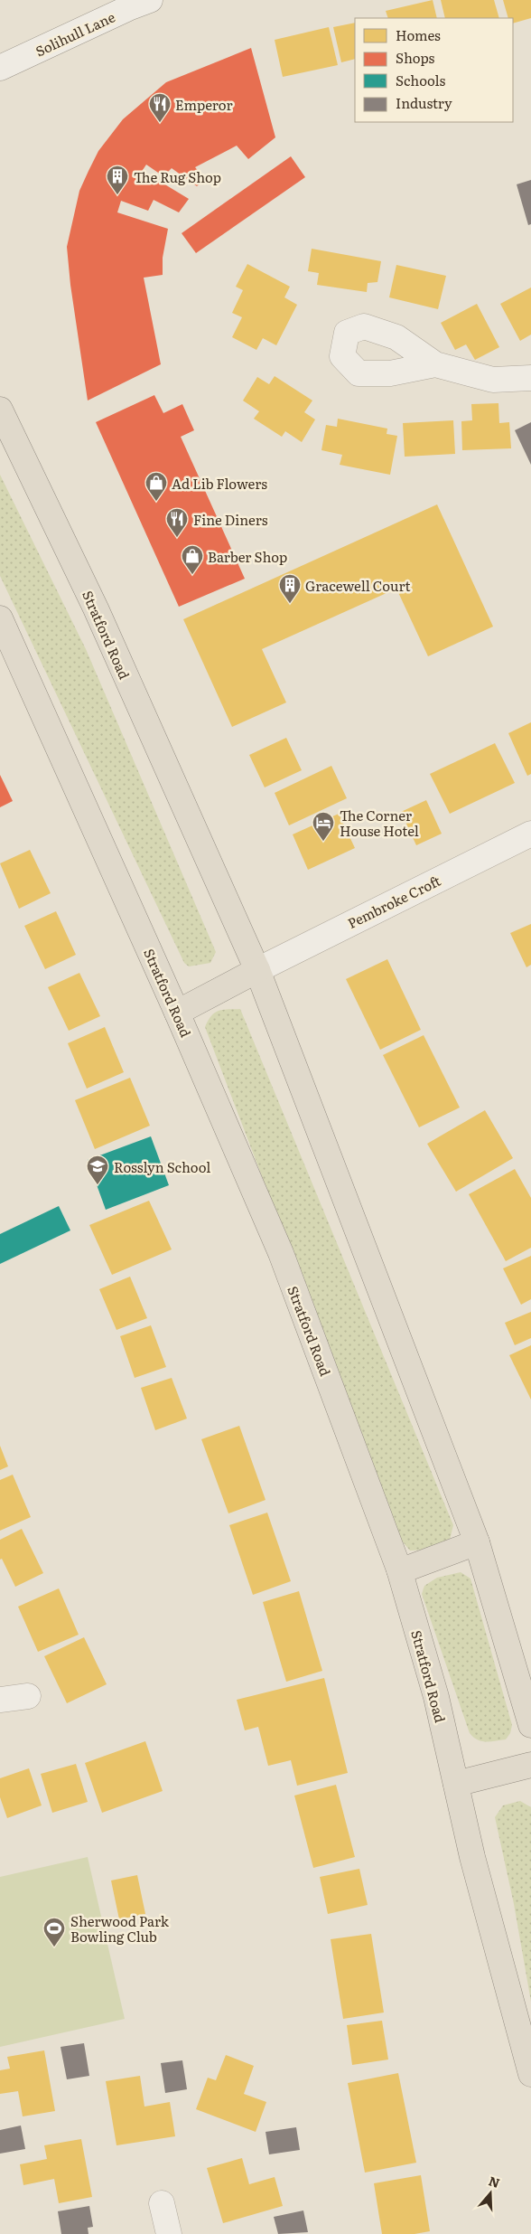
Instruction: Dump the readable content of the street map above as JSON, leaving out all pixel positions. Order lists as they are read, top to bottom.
{
  "streets": {
    "highway": ["Stratford Road"],
    "street": ["Solihull Lane", "Pembroke Croft"]
  },
  "crossings": [
    ["Stratford Road", "Pembroke Croft"]
  ],
  "places": {
    "restaurant": ["Emperor", "Fine Diners"],
    "building": ["The Rug Shop", "Gracewell Court"],
    "shop": ["Ad Lib Flowers", "Barber Shop"],
    "hotel": ["The Corner House Hotel"],
    "school or university": ["Rosslyn School"],
    "sports": ["Sherwood Park Bowling Club"]
  },
  "legend": [
    "Homes",
    "Shops",
    "Schools",
    "Industry"
  ],
  "north": "top"
}
